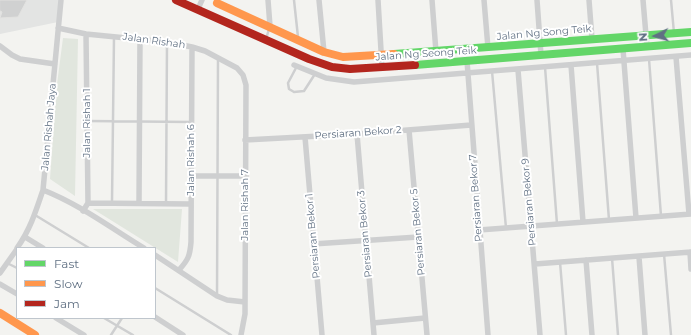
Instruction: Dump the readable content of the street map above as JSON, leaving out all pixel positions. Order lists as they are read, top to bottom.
{
  "streets": {
    "main road": ["Jalan Ng Song Teik", "Jalan Ng Seong Teik"],
    "street": [
      "Jalan Rishah",
      "Jalan Rishah 1",
      "Jalan Rishah Jaya",
      "Persiaran Bekor 2",
      "Jalan Rishah 6",
      "Persiaran Bekor 7",
      "Persiaran Bekor 9",
      "Jalan Rishah 7",
      "Persiaran Bekor 5",
      "Persiaran Bekor 3",
      "Persiaran Bekor 1"
    ]
  },
  "crossings": [
    ["Jalan Rishah", "Jalan Rishah 1"],
    ["Jalan Rishah", "Jalan Rishah Jaya"],
    ["Jalan Rishah", "Jalan Rishah 6"],
    ["Jalan Rishah", "Jalan Rishah 7"],
    ["Jalan Ng Seong Teik", "Persiaran Bekor 7"],
    ["Persiaran Bekor 2", "Persiaran Bekor 7"],
    ["Persiaran Bekor 2", "Jalan Rishah 7"],
    ["Persiaran Bekor 2", "Persiaran Bekor 5"],
    ["Persiaran Bekor 2", "Persiaran Bekor 3"],
    ["Persiaran Bekor 2", "Persiaran Bekor 1"]
  ],
  "legend": ["Fast", "Slow", "Jam"],
  "north": "left"
}
